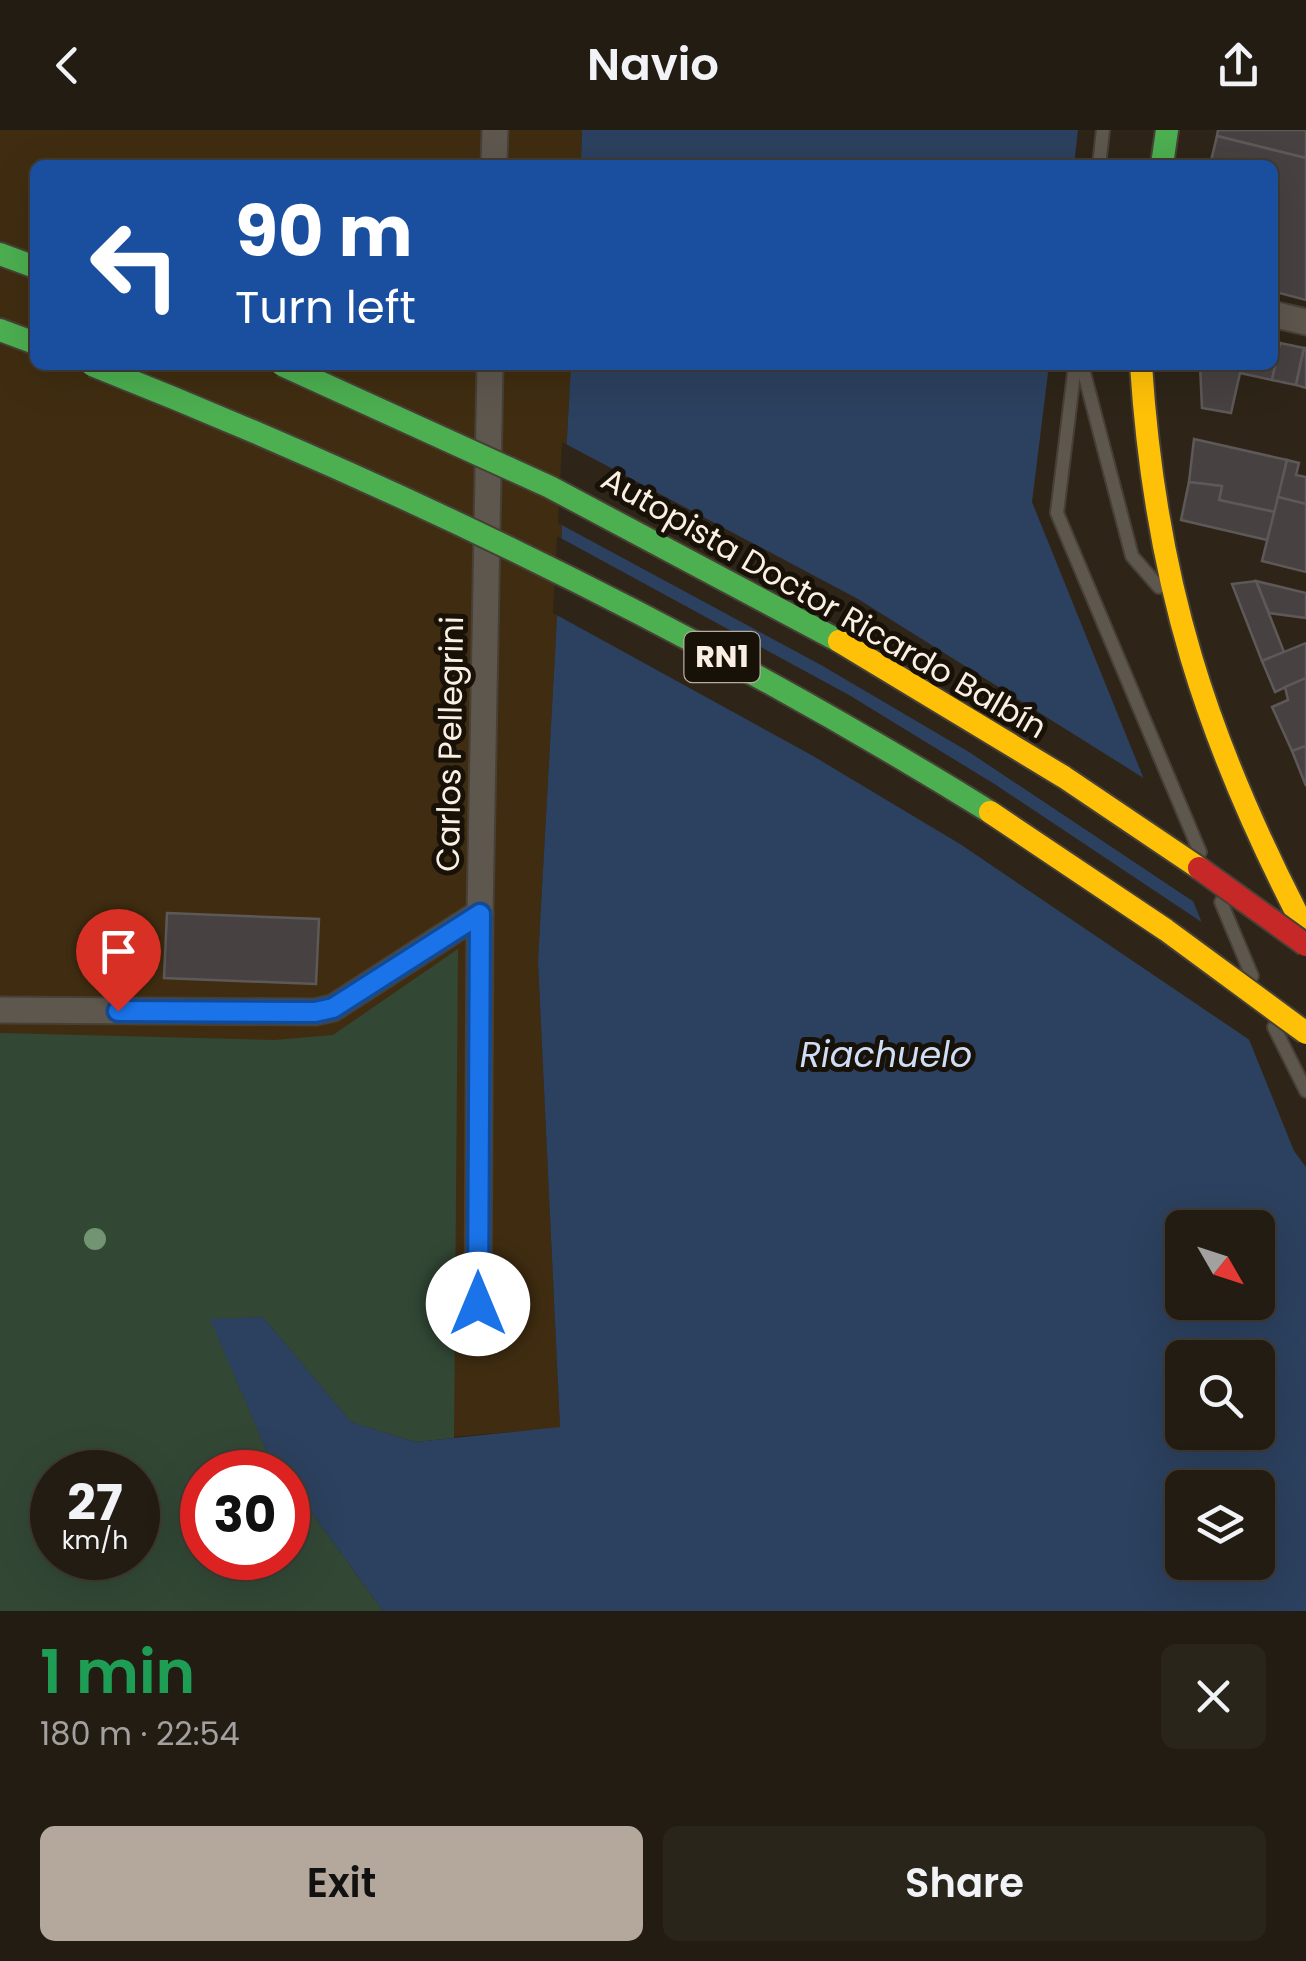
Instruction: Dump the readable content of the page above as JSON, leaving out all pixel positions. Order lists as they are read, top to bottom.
{
  "streets": {
    "main road": ["Autopista Doctor Ricardo Balbín", "RN1"],
    "street": ["Carlos Pellegrini"]
  },
  "water": ["Riachuelo"],
  "north": "bottom right",
  "page": {
    "header": "Navio",
    "turn": ["90 m", "Turn left"],
    "speed": "27 km/h",
    "limit": "30",
    "heading": ["1 min", "180 m · 22:54"],
    "buttons": ["Exit", "Share"]
  }
}
